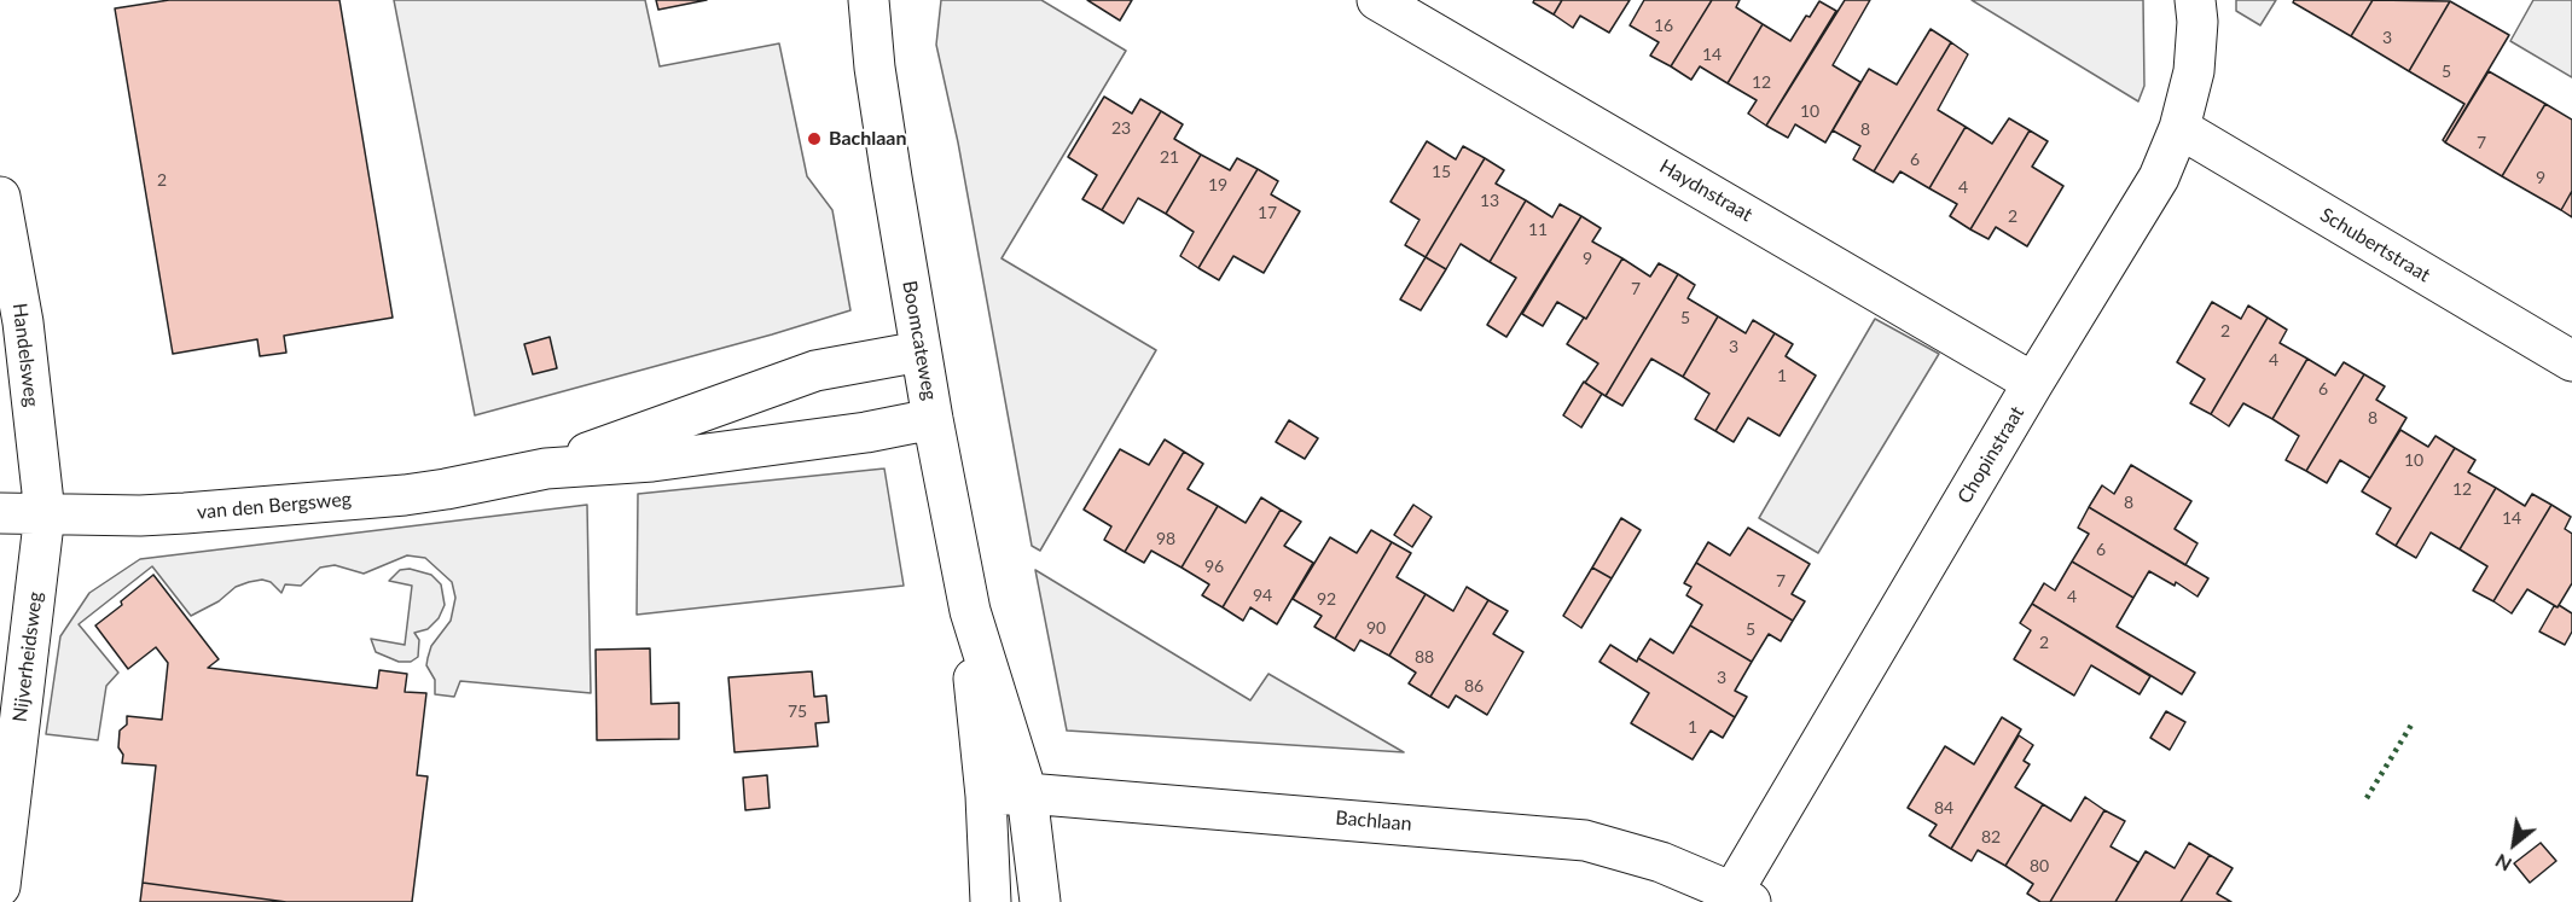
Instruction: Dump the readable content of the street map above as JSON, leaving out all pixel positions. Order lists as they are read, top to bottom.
{
  "streets": {
    "street": [
      "Haydnstraat",
      "Schubertstraat",
      "Boomcateweg",
      "Handelsweg",
      "Chopinstraat",
      "van den Bergsweg",
      "Nijverheidsweg",
      "Bachlaan"
    ]
  },
  "crossings": [
    ["Haydnstraat", "Chopinstraat"],
    ["Schubertstraat", "Chopinstraat"],
    ["Boomcateweg", "van den Bergsweg"],
    ["Boomcateweg", "Bachlaan"],
    ["Handelsweg", "van den Bergsweg"],
    ["Handelsweg", "Nijverheidsweg"],
    ["Chopinstraat", "Bachlaan"],
    ["van den Bergsweg", "Nijverheidsweg"]
  ],
  "places": ["Bachlaan"],
  "house_numbers": [
    "16",
    "3",
    "14",
    "5",
    "12",
    "10",
    "23",
    "8",
    "7",
    "21",
    "6",
    "15",
    "9",
    "2",
    "19",
    "4",
    "13",
    "17",
    "2",
    "11",
    "9",
    "7",
    "5",
    "2",
    "3",
    "4",
    "1",
    "6",
    "8",
    "10",
    "12",
    "8",
    "14",
    "98",
    "6",
    "96",
    "7",
    "94",
    "4",
    "92",
    "90",
    "5",
    "2",
    "88",
    "3",
    "86",
    "75",
    "1",
    "84",
    "82",
    "80"
  ],
  "north": "bottom left"
}
